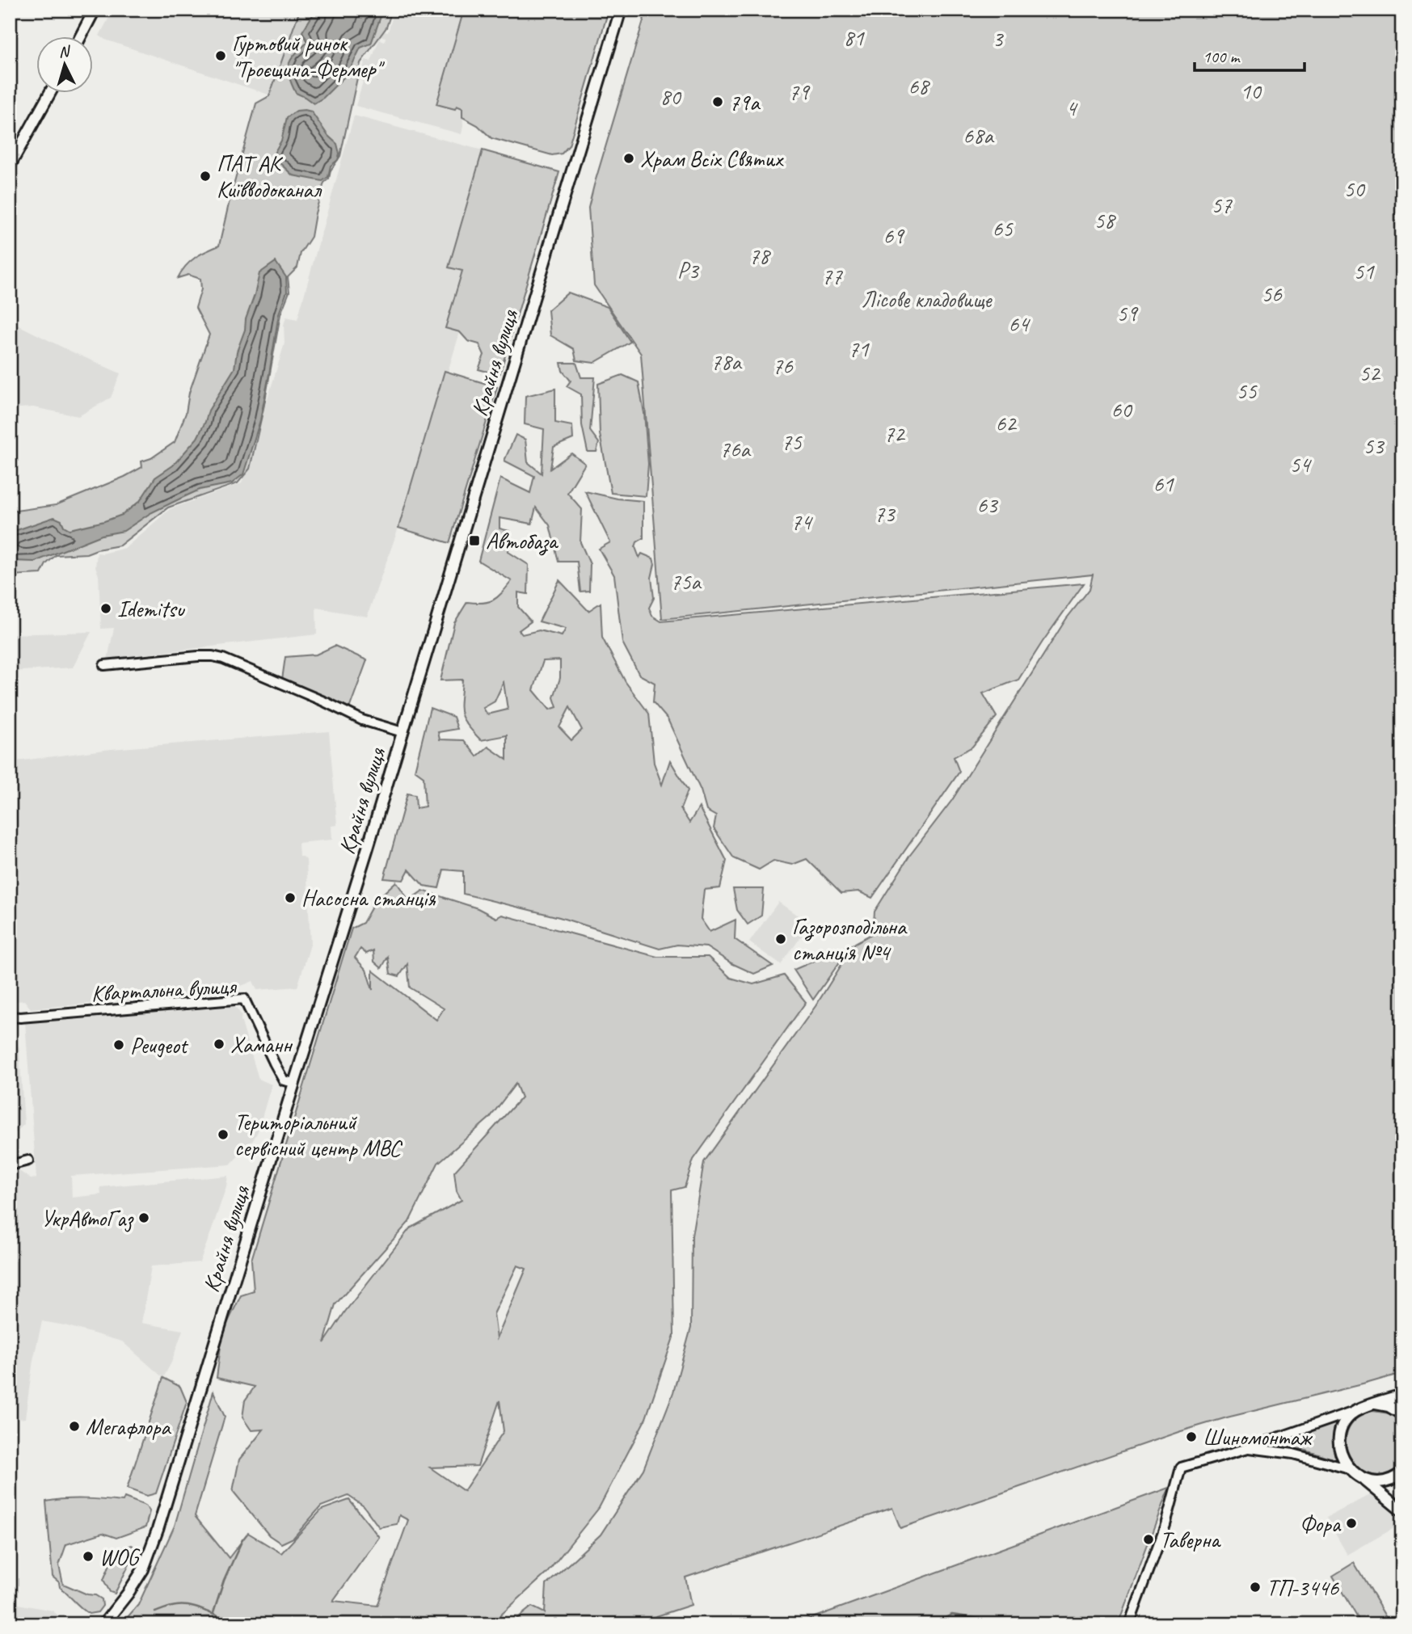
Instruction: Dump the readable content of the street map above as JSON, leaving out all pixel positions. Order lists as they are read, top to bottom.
{
  "streets": {
    "street": ["Крайня вулиця", "Квартальна вулиця"]
  },
  "crossings": [
    ["Крайня вулиця", "Квартальна вулиця"]
  ],
  "parks": [
    "81",
    "3",
    "68",
    "10",
    "79",
    "80",
    "4",
    "68а",
    "50",
    "57",
    "58",
    "65",
    "69",
    "78",
    "Р3",
    "51",
    "77",
    "56",
    "Лісове кладовище",
    "59",
    "64",
    "71",
    "78а",
    "76",
    "52",
    "55",
    "60",
    "62",
    "72",
    "75",
    "53",
    "76а",
    "54",
    "61",
    "63",
    "73",
    "74",
    "75а"
  ],
  "places": {
    "other": [
      "Гуртовий ринок \"Троєщина-Фермер\"",
      "79а",
      "Храм Всіх Святих",
      "ПАТ АК Київводоканал",
      "Idemitsu",
      "Насосна станція",
      "Газорозподільна станція №4",
      "Хаманн",
      "Peugeot",
      "Територіальний сервісний центр МВС",
      "УкрАвтоГаз",
      "Мегафлора",
      "Шиномонтаж",
      "Фора",
      "Таверна",
      "WOG",
      "ТП-3446"
    ],
    "transit": ["Автобаза"]
  },
  "scale_bar": "100 m",
  "north": "top"
}
